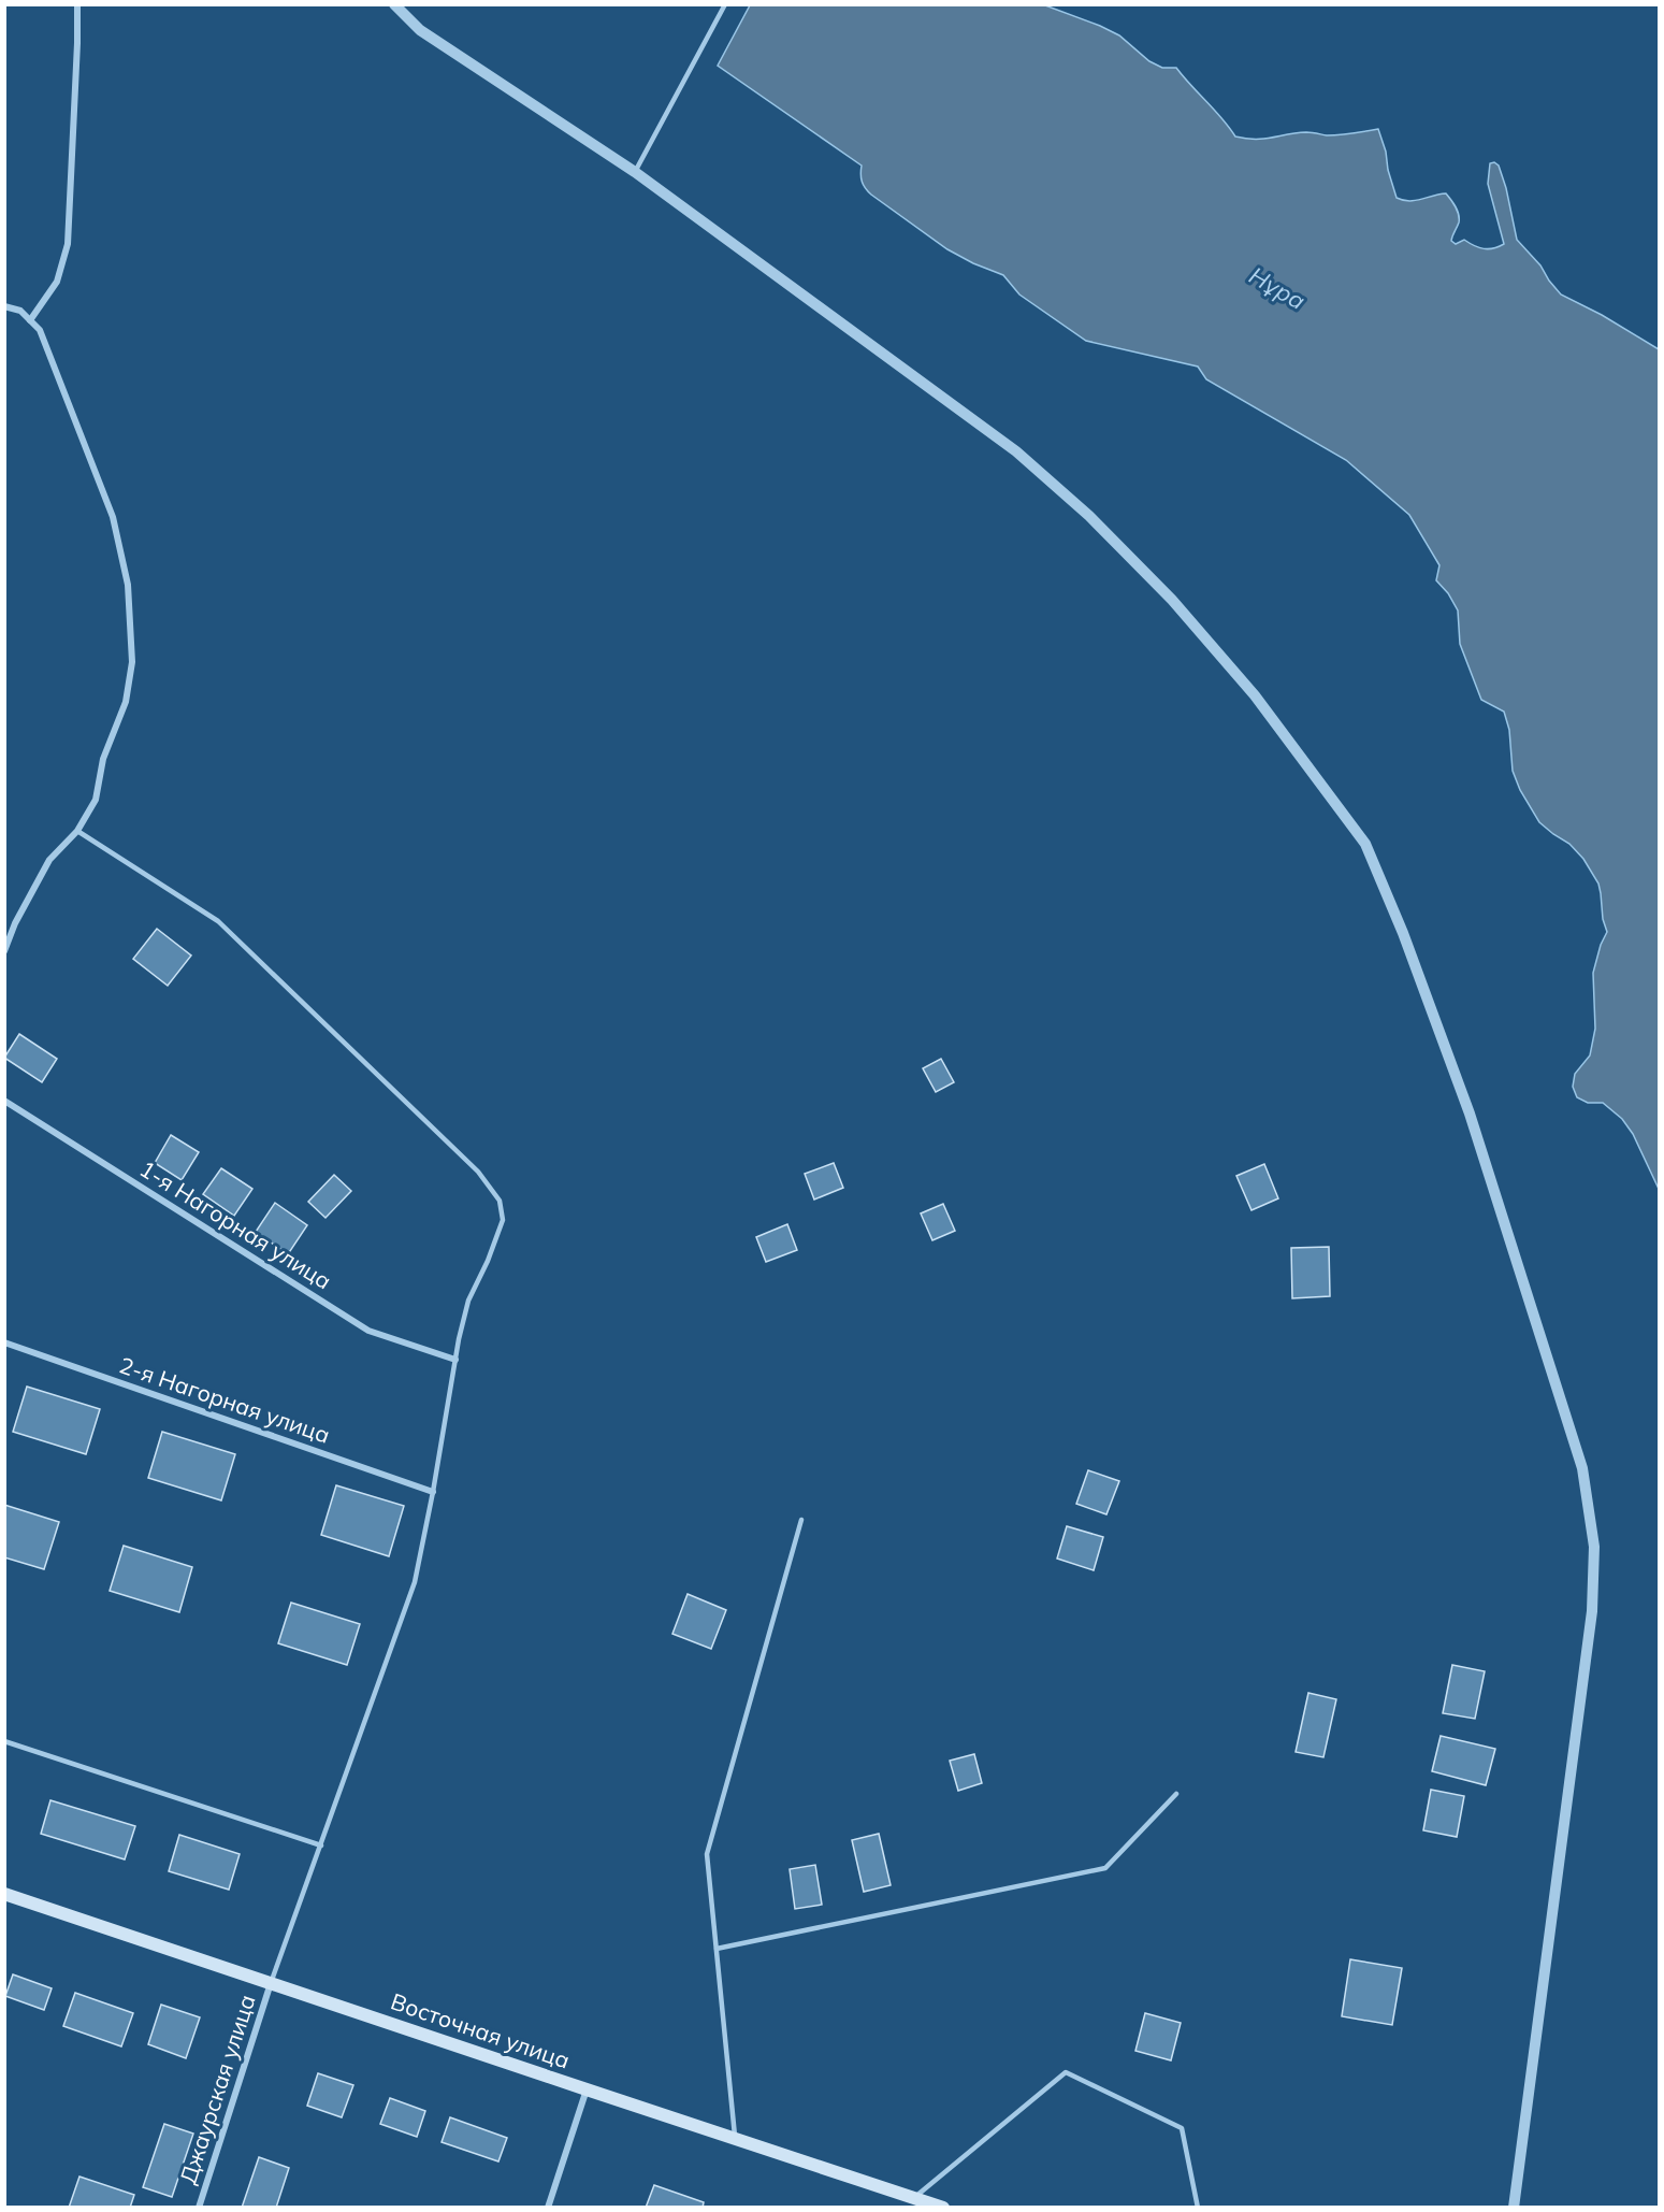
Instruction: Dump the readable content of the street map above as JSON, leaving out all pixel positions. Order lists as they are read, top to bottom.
{
  "streets": {
    "main road": ["Восточная улица"],
    "street": ["1-я Нагорная улица", "2-я Нагорная улица", "Джаурская улица"]
  },
  "crossings": [
    ["Восточная улица", "Джаурская улица"]
  ],
  "water": ["Нұра"]
}
